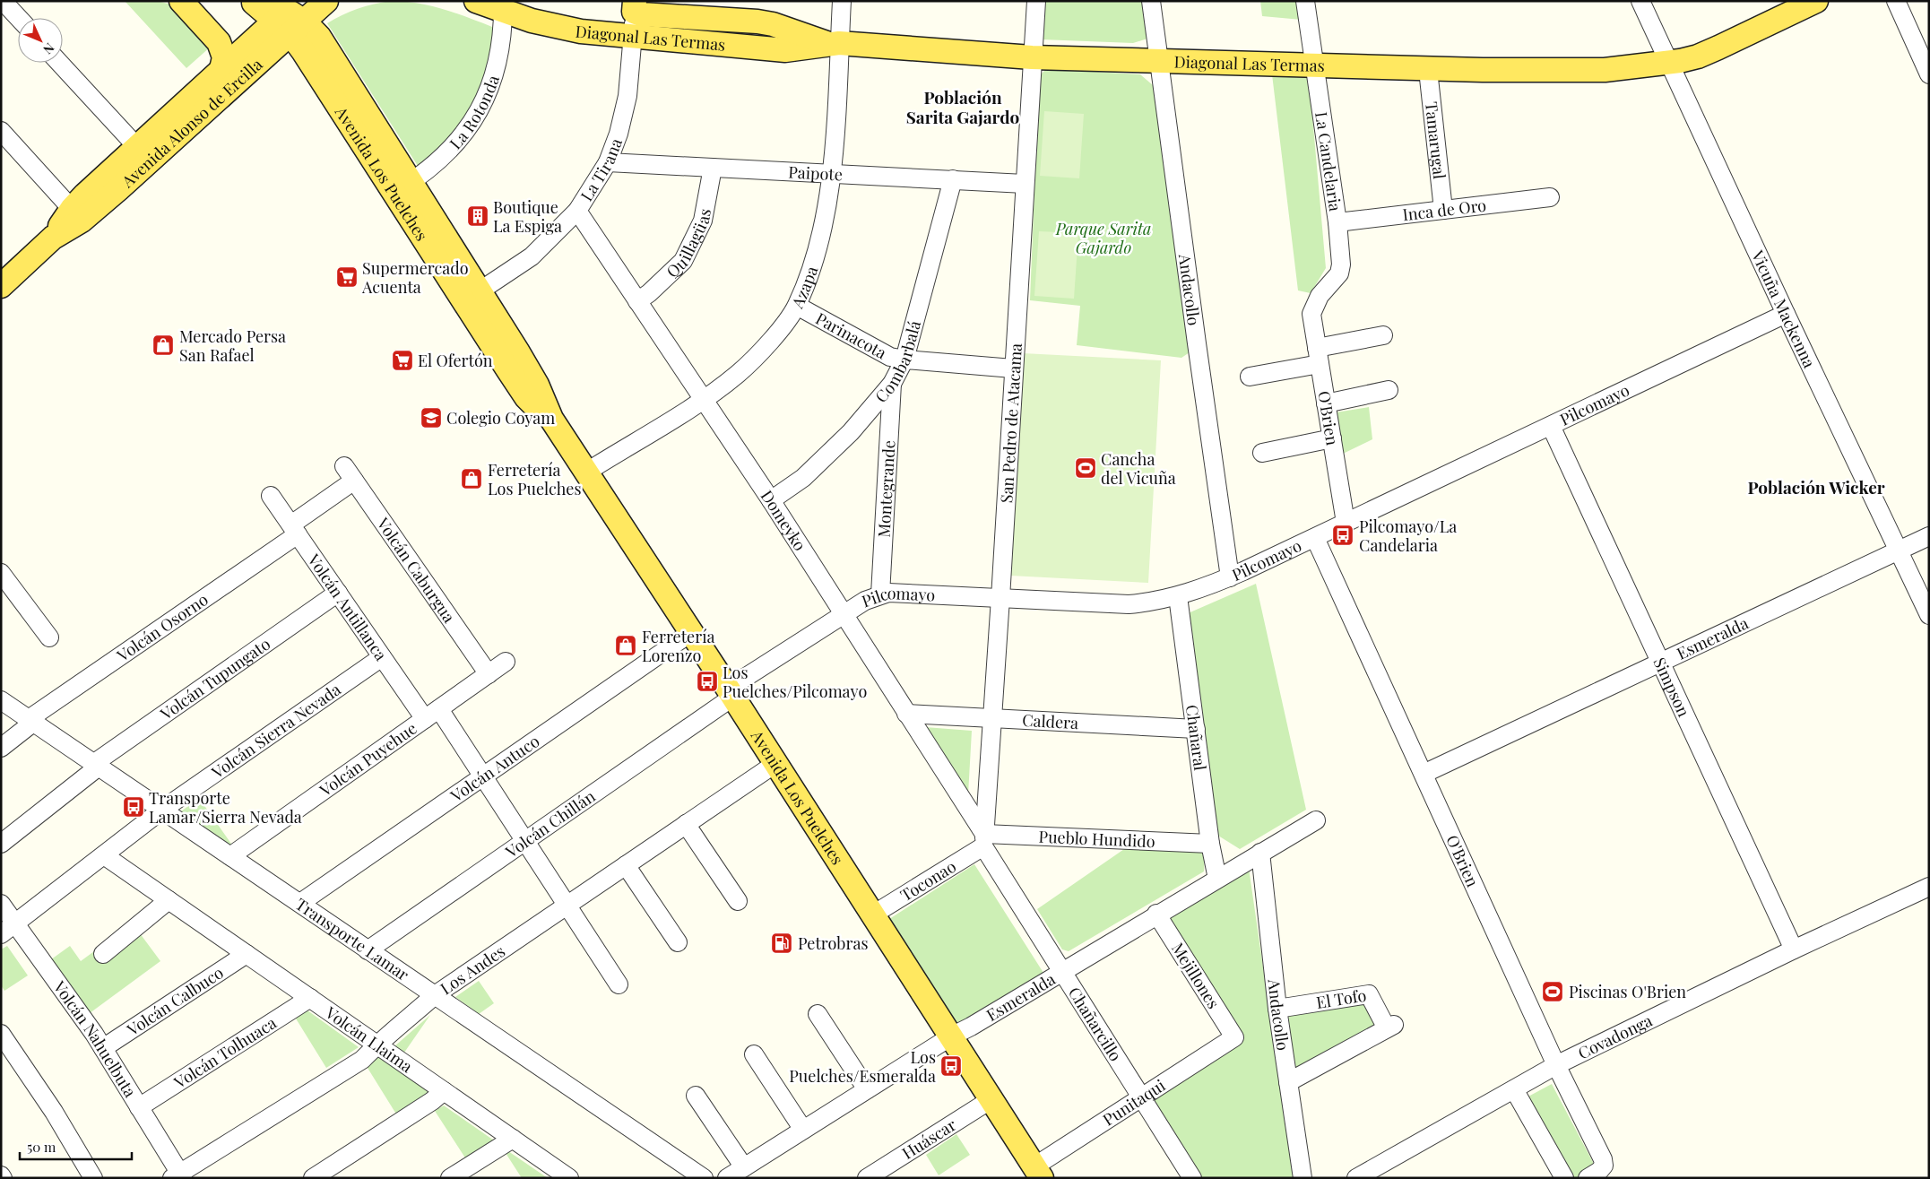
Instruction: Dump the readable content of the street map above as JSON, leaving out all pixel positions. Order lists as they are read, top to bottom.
{
  "streets": {
    "main road": ["Diagonal Las Termas", "Avenida Alonso de Ercilla", "Avenida Los Puelches"],
    "street": [
      "La Rotonda",
      "Tamarugal",
      "La Candelaria",
      "La Tirana",
      "Paipote",
      "Inca de Oro",
      "Quillagüas",
      "Azapa",
      "Andacollo",
      "Vicuña Mackenna",
      "Parinacota",
      "Combarbalá",
      "Pilcomayo",
      "O'Brien",
      "San Pedro de Atacama",
      "Montegrande",
      "Domeyko",
      "Volcán Caburgua",
      "Volcán Antillanca",
      "Volcán Osorno",
      "Esmeralda",
      "Volcán Tupungato",
      "Simpson",
      "Caldera",
      "Volcán Sierra Nevada",
      "Chañaral",
      "Volcán Puyehue",
      "Volcán Antuco",
      "Volcán Chillán",
      "Pueblo Hundido",
      "Toconao",
      "Transporte Lamar",
      "Los Andes",
      "Mejillones",
      "Volcán Calbuco",
      "El Tofo",
      "Chañarcillo",
      "Covadonga",
      "Volcán Nahuelbuta",
      "Volcán Llaima",
      "Volcán Tolhuaca",
      "Punitaqui",
      "Huáscar"
    ]
  },
  "crossings": [
    ["Diagonal Las Termas", "La Rotonda"],
    ["Diagonal Las Termas", "Tamarugal"],
    ["Diagonal Las Termas", "La Candelaria"],
    ["Diagonal Las Termas", "La Tirana"],
    ["Diagonal Las Termas", "Azapa"],
    ["Diagonal Las Termas", "Andacollo"],
    ["Diagonal Las Termas", "Vicuña Mackenna"],
    ["Diagonal Las Termas", "San Pedro de Atacama"],
    ["La Rotonda", "Avenida Los Puelches"],
    ["Avenida Alonso de Ercilla", "Avenida Los Puelches"],
    ["Tamarugal", "Inca de Oro"],
    ["La Candelaria", "Inca de Oro"],
    ["La Candelaria", "O'Brien"],
    ["La Tirana", "Paipote"],
    ["La Tirana", "Avenida Los Puelches"],
    ["La Tirana", "Domeyko"],
    ["Paipote", "Quillagüas"],
    ["Paipote", "Azapa"],
    ["Paipote", "Combarbalá"],
    ["Paipote", "San Pedro de Atacama"],
    ["Avenida Los Puelches", "Azapa"],
    ["Avenida Los Puelches", "Pilcomayo"],
    ["Avenida Los Puelches", "Esmeralda"],
    ["Avenida Los Puelches", "Volcán Antuco"],
    ["Avenida Los Puelches", "Volcán Chillán"],
    ["Avenida Los Puelches", "Toconao"],
    ["Avenida Los Puelches", "Los Andes"],
    ["Avenida Los Puelches", "Punitaqui"],
    ["Avenida Los Puelches", "Huáscar"],
    ["Quillagüas", "Domeyko"],
    ["Azapa", "Parinacota"],
    ["Azapa", "Domeyko"],
    ["Andacollo", "Pilcomayo"],
    ["Andacollo", "Esmeralda"],
    ["Andacollo", "El Tofo"],
    ["Vicuña Mackenna", "Pilcomayo"],
    ["Vicuña Mackenna", "Esmeralda"],
    ["Parinacota", "Combarbalá"],
    ["Parinacota", "San Pedro de Atacama"],
    ["Combarbalá", "Montegrande"],
    ["Combarbalá", "Domeyko"],
    ["Pilcomayo", "O'Brien"],
    ["Pilcomayo", "San Pedro de Atacama"],
    ["Pilcomayo", "Montegrande"],
    ["Pilcomayo", "Domeyko"],
    ["Pilcomayo", "Simpson"],
    ["Pilcomayo", "Chañaral"],
    ["Pilcomayo", "Volcán Chillán"],
    ["O'Brien", "Esmeralda"],
    ["O'Brien", "Covadonga"],
    ["San Pedro de Atacama", "Domeyko"],
    ["San Pedro de Atacama", "Caldera"],
    ["San Pedro de Atacama", "Pueblo Hundido"],
    ["San Pedro de Atacama", "Toconao"],
    ["San Pedro de Atacama", "Chañarcillo"],
    ["Domeyko", "Caldera"],
    ["Domeyko", "Pueblo Hundido"],
    ["Domeyko", "Toconao"],
    ["Domeyko", "Chañarcillo"],
    ["Volcán Caburgua", "Volcán Osorno"],
    ["Volcán Caburgua", "Volcán Puyehue"],
    ["Volcán Antillanca", "Volcán Osorno"],
    ["Volcán Antillanca", "Volcán Tupungato"],
    ["Volcán Antillanca", "Volcán Sierra Nevada"],
    ["Volcán Antillanca", "Volcán Puyehue"],
    ["Volcán Antillanca", "Volcán Antuco"],
    ["Volcán Antillanca", "Volcán Chillán"],
    ["Volcán Antillanca", "Los Andes"],
    ["Volcán Osorno", "Transporte Lamar"],
    ["Esmeralda", "Simpson"],
    ["Esmeralda", "Chañaral"],
    ["Esmeralda", "Mejillones"],
    ["Esmeralda", "Chañarcillo"],
    ["Volcán Tupungato", "Transporte Lamar"],
    ["Simpson", "Covadonga"],
    ["Caldera", "Chañaral"],
    ["Volcán Sierra Nevada", "Transporte Lamar"],
    ["Volcán Sierra Nevada", "Volcán Nahuelbuta"],
    ["Volcán Sierra Nevada", "Volcán Llaima"],
    ["Chañaral", "Pueblo Hundido"],
    ["Volcán Puyehue", "Transporte Lamar"],
    ["Volcán Antuco", "Transporte Lamar"],
    ["Volcán Chillán", "Transporte Lamar"],
    ["Pueblo Hundido", "Toconao"],
    ["Pueblo Hundido", "Chañarcillo"],
    ["Toconao", "Chañarcillo"],
    ["Transporte Lamar", "Los Andes"],
    ["Los Andes", "Volcán Nahuelbuta"],
    ["Los Andes", "Volcán Llaima"],
    ["Mejillones", "Punitaqui"],
    ["Volcán Calbuco", "Volcán Nahuelbuta"],
    ["Volcán Calbuco", "Volcán Llaima"],
    ["Chañarcillo", "Punitaqui"],
    ["Volcán Nahuelbuta", "Volcán Tolhuaca"],
    ["Volcán Llaima", "Volcán Tolhuaca"]
  ],
  "districts": ["Población Sarita Gajardo", "Población Wicker"],
  "parks": ["Parque Sarita Gajardo"],
  "places": {
    "building": ["Boutique La Espiga"],
    "supermarket": ["Supermercado Acuenta", "El Ofertón"],
    "shop": ["Mercado Persa San Rafael", "Ferretería Los Puelches", "Ferretería Lorenzo"],
    "school or university": ["Colegio Coyam"],
    "sports": ["Cancha del Vicuña", "Piscinas O'Brien"],
    "bus stop": [
      "Pilcomayo/La Candelaria",
      "Los Puelches/Pilcomayo",
      "Transporte Lamar/Sierra Nevada",
      "Los Puelches/Esmeralda"
    ],
    "fuel station": ["Petrobras"]
  },
  "scale_bar": "50 m",
  "north": "bottom right"
}
